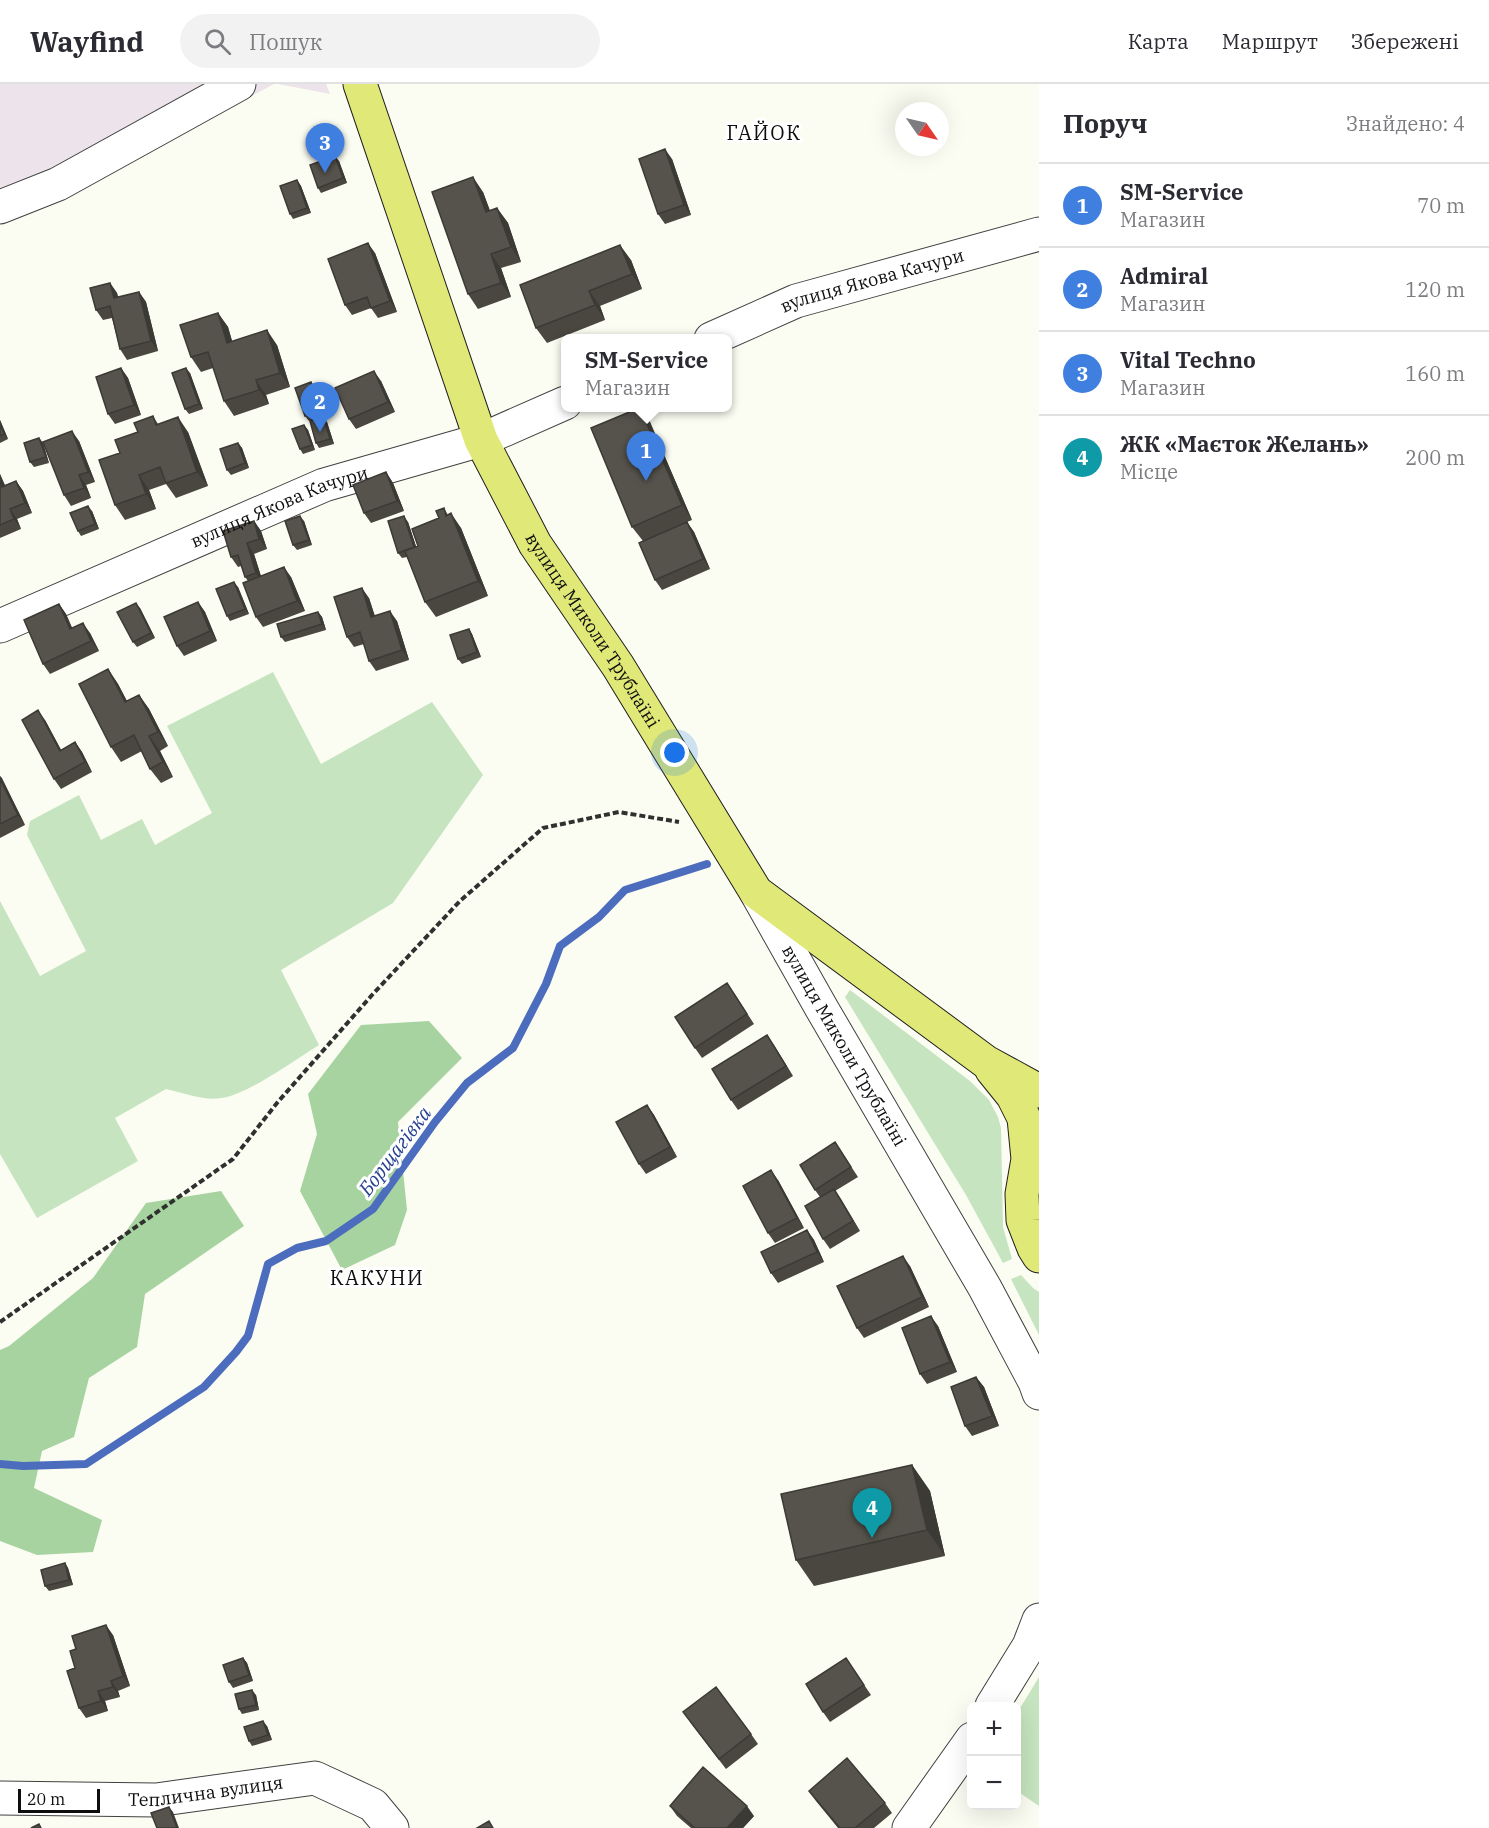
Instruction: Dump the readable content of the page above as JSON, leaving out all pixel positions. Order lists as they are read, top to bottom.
{
  "streets": {
    "main road": ["вулиця Миколи Трублаїні"],
    "street": ["вулиця Якова Качури", "Теплична вулиця"]
  },
  "crossings": [
    ["вулиця Якова Качури", "вулиця Миколи Трублаїні"]
  ],
  "districts": ["ГАЙОК", "КАКУНИ"],
  "water": ["Борщагівка"],
  "scale_bar": "20 m",
  "north": "bottom right",
  "page": {
    "header": "Wayfind",
    "search": "Пошук",
    "nav": ["Карта", "Маршрут", "Збережені"],
    "heading": ["Поруч", "Знайдено: 4"],
    "pins": [
      "3",
      "2",
      "1",
      "4"
    ],
    "list": [
      {
        "mark": "1",
        "name": "SM-Service",
        "note": "Магазин",
        "value": "70 m"
      },
      {
        "mark": "2",
        "name": "Admiral",
        "note": "Магазин",
        "value": "120 m"
      },
      {
        "mark": "3",
        "name": "Vital Techno",
        "note": "Магазин",
        "value": "160 m"
      },
      {
        "mark": "4",
        "name": "ЖК «Маєток Желань»",
        "note": "Місце",
        "value": "200 m"
      }
    ],
    "popup": ["SM-Service", "Магазин"],
    "map_buttons": ["+", "−"],
    "scale": "20 m"
  }
}
